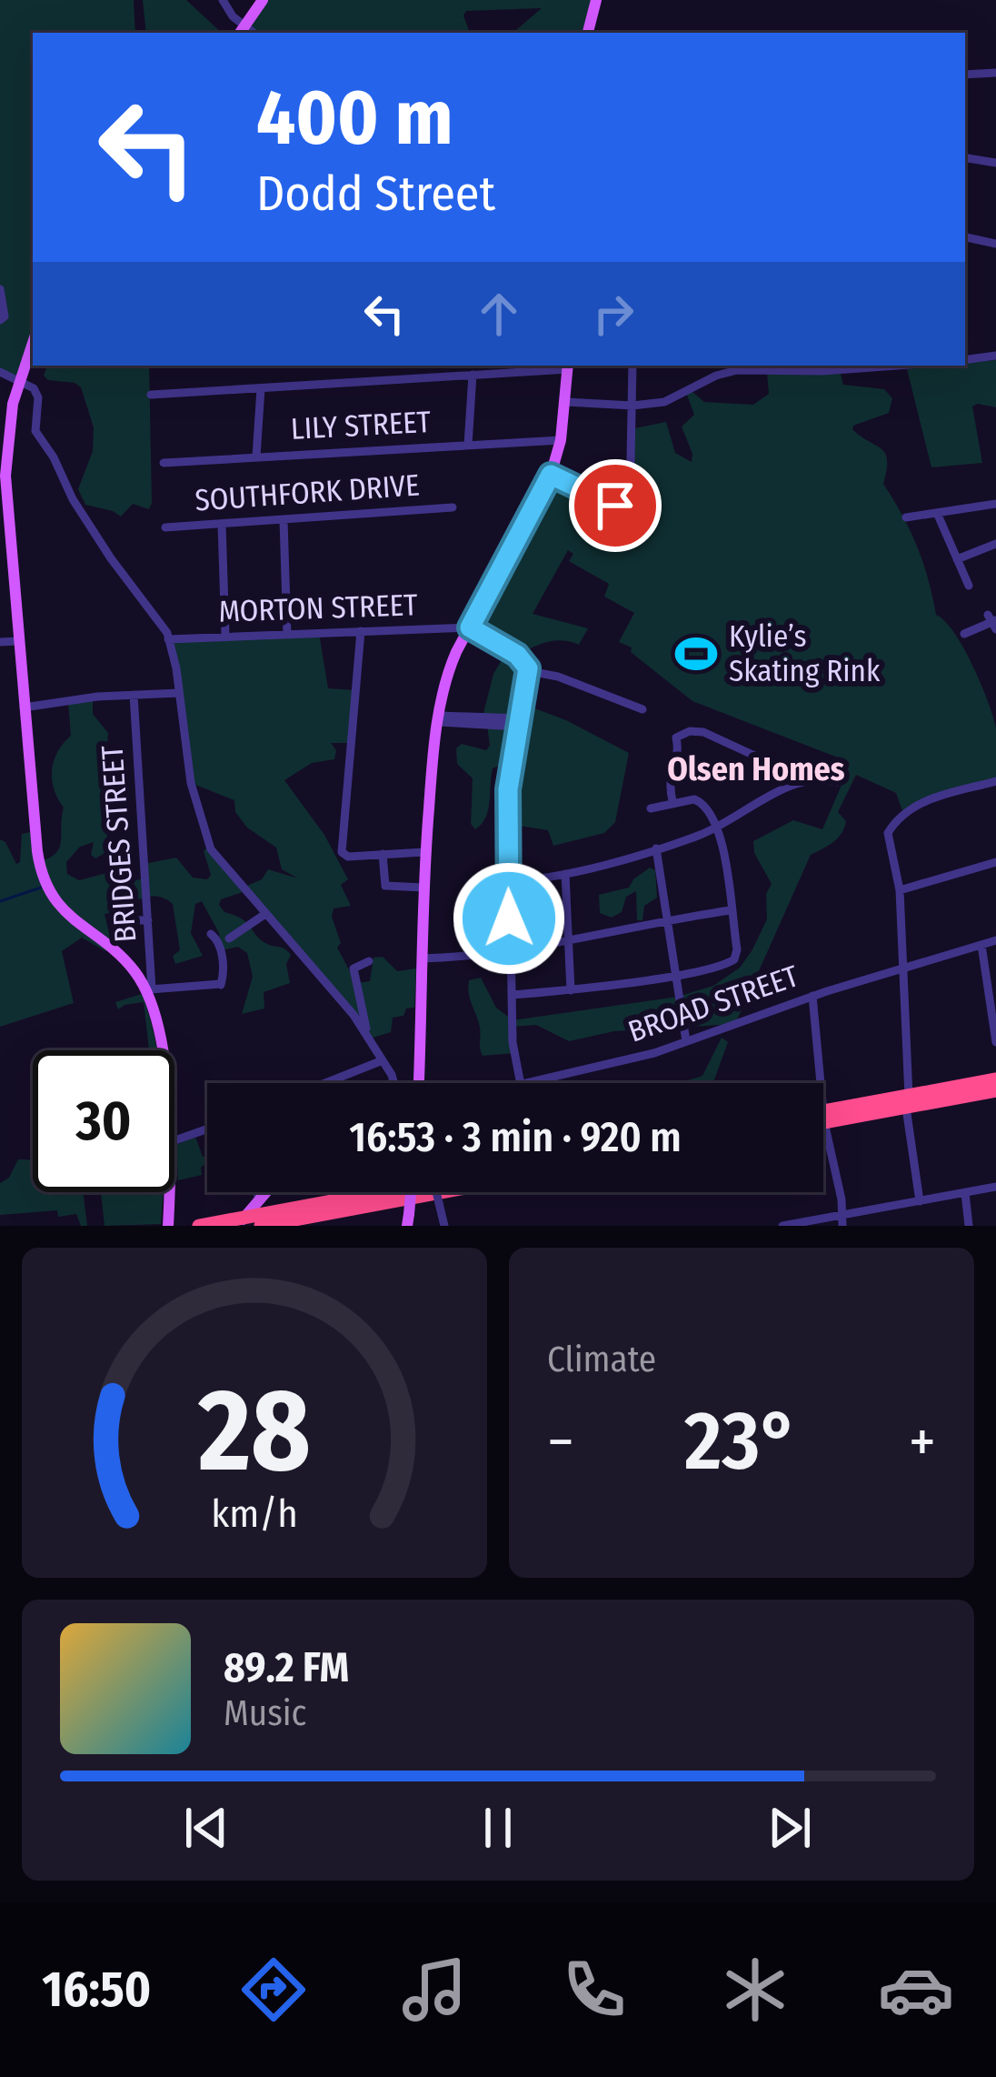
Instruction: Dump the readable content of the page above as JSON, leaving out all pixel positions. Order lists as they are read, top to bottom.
{
  "streets": {
    "street": [
      "LILY STREET",
      "SOUTHFORK DRIVE",
      "MORTON STREET",
      "BRIDGES STREET",
      "BROAD STREET"
    ]
  },
  "districts": ["Olsen Homes"],
  "places": {
    "sports": ["Kylie’s Skating Rink"]
  },
  "page": {
    "turn": ["400 m", "Dodd Street"],
    "limit": "30",
    "trip": "16:53 · 3 min · 920 m",
    "tile": "Climate",
    "heat": ["−", "23°", "+"],
    "song": ["89.2 FM", "Music"],
    "tabs": "16:50",
    "gauge": ["28", "km/h"]
  }
}
